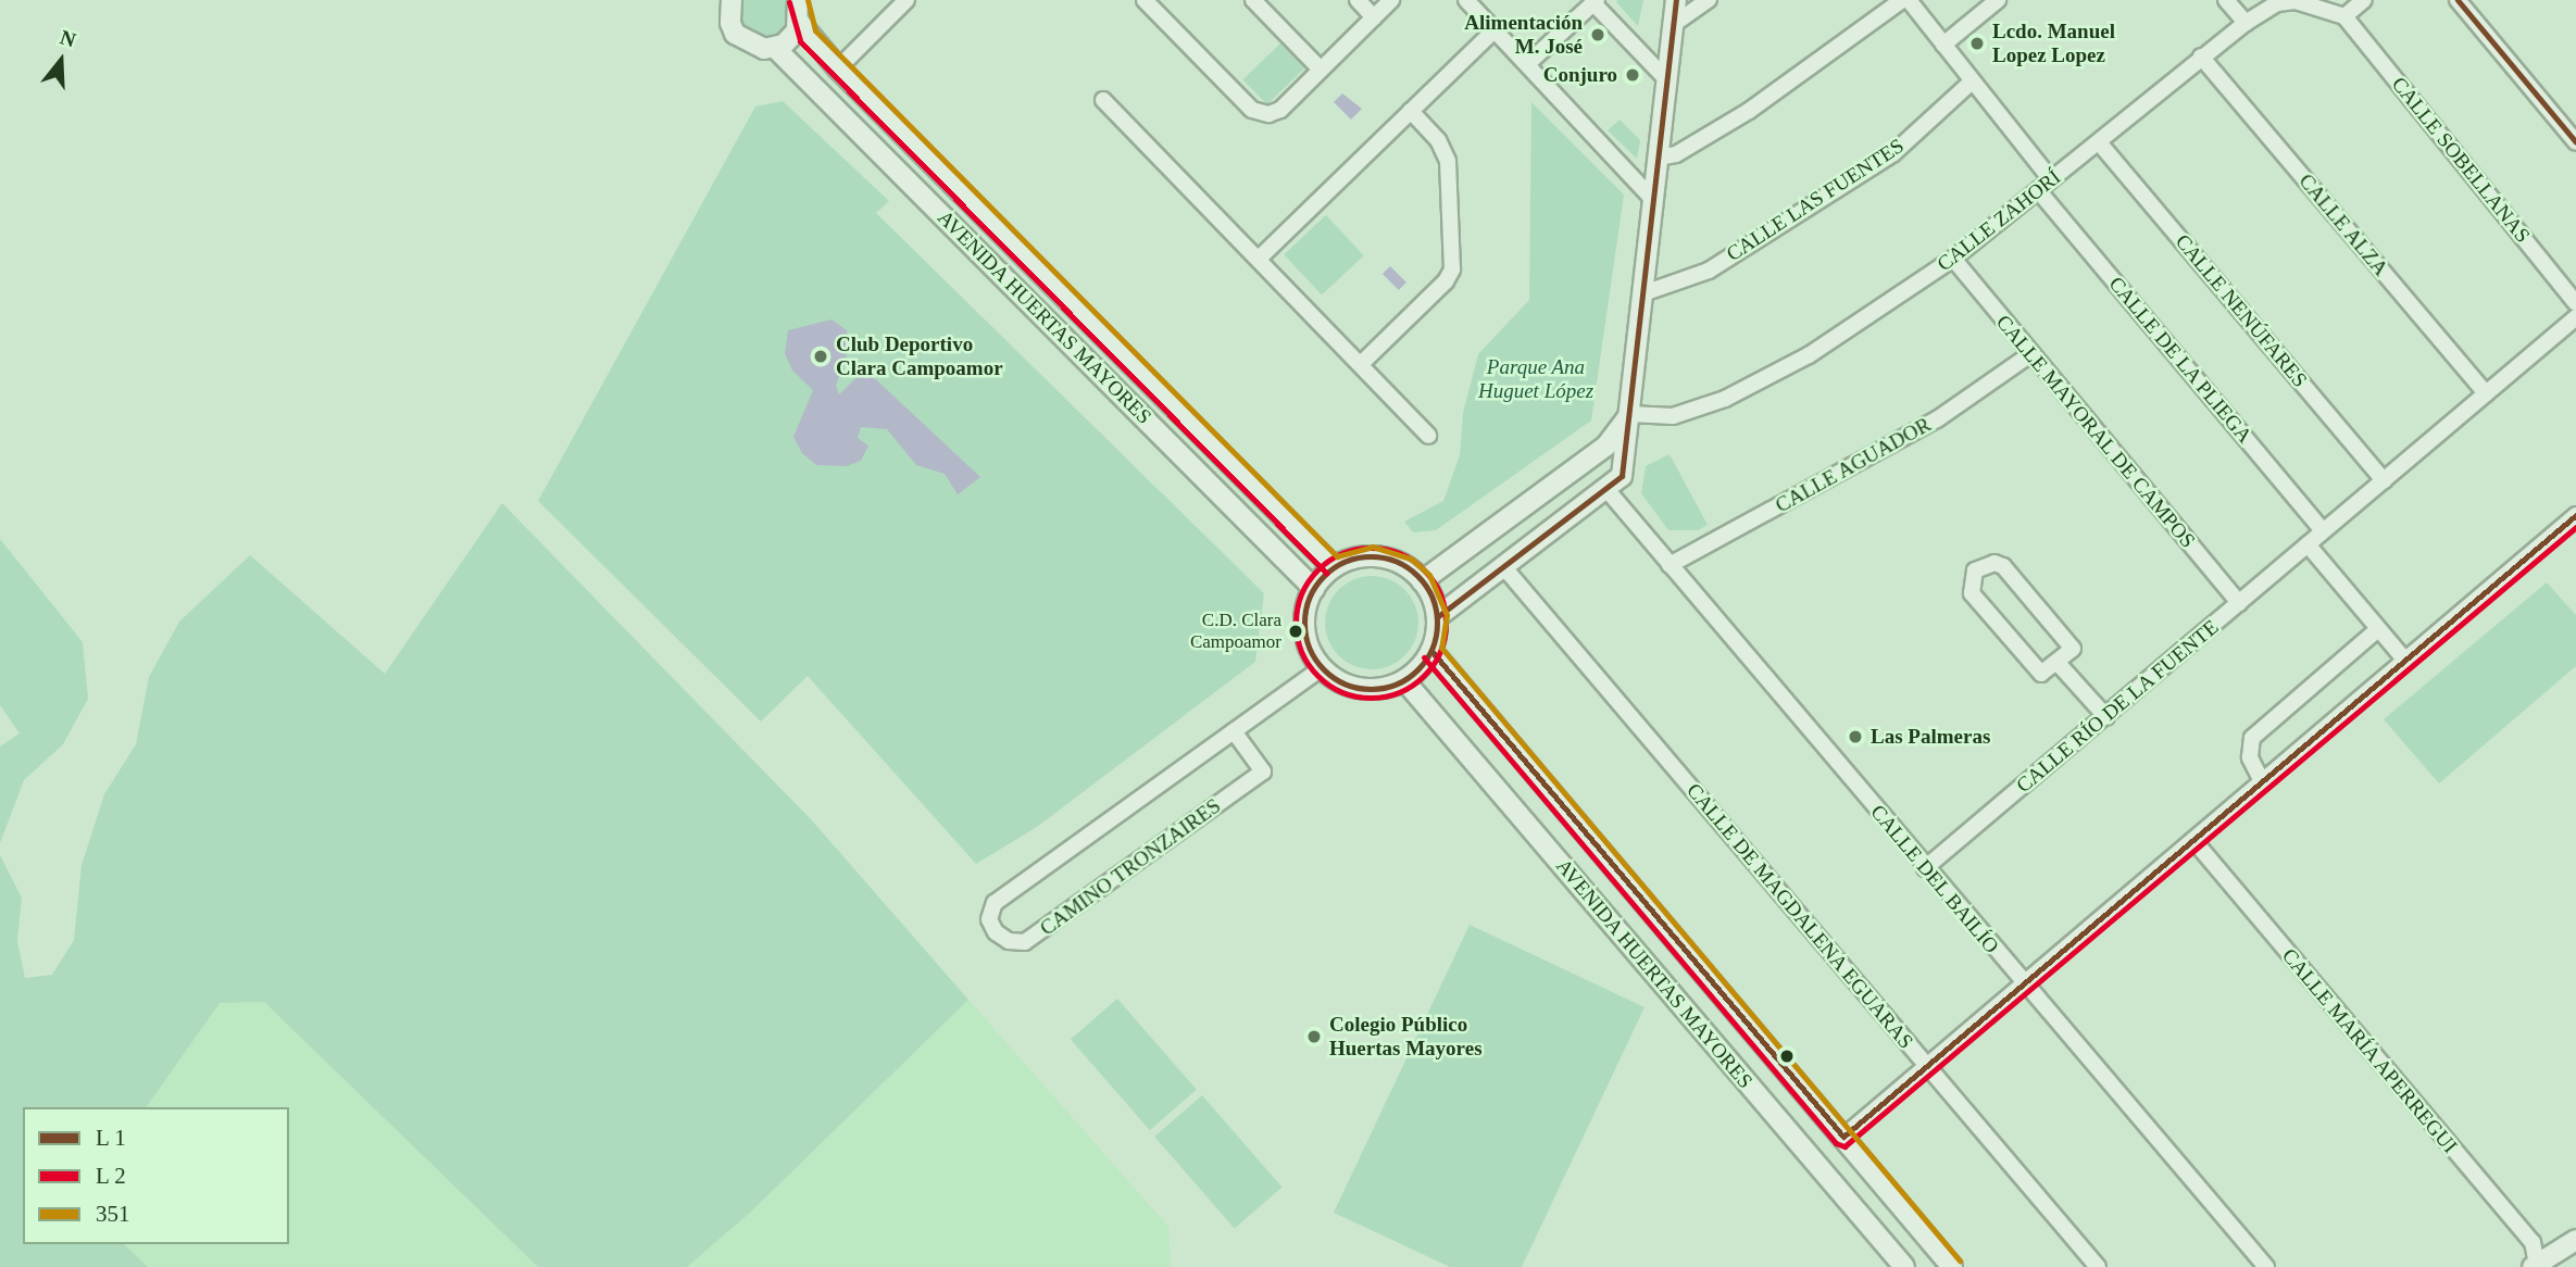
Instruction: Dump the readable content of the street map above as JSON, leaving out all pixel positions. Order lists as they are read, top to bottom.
{
  "streets": {
    "street": [
      "CALLE SOBELLANAS",
      "CALLE LAS FUENTES",
      "CALLE ZAHORÍ",
      "CALLE ALZA",
      "CALLE NENÚFARES",
      "AVENIDA HUERTAS MAYORES",
      "CALLE DE LA PLIEGA",
      "CALLE MAYORAL DE CAMPOS",
      "CALLE AGUADOR",
      "CALLE RÍO DE LA FUENTE",
      "CAMINO TRONZAIRES",
      "CALLE DEL BAILÍO",
      "CALLE DE MAGDALENA EGUARAS",
      "CALLE MARÍA APERREGUI"
    ]
  },
  "crossings": [
    ["CALLE SOBELLANAS", "CALLE ZAHORÍ"],
    ["CALLE ZAHORÍ", "CALLE ALZA"],
    ["CALLE ZAHORÍ", "CALLE NENÚFARES"],
    ["CALLE ZAHORÍ", "CALLE DE LA PLIEGA"],
    ["CALLE ZAHORÍ", "CALLE MAYORAL DE CAMPOS"],
    ["CALLE ALZA", "CALLE RÍO DE LA FUENTE"],
    ["CALLE NENÚFARES", "CALLE RÍO DE LA FUENTE"],
    ["AVENIDA HUERTAS MAYORES", "CAMINO TRONZAIRES"],
    ["CALLE DE LA PLIEGA", "CALLE RÍO DE LA FUENTE"],
    ["CALLE MAYORAL DE CAMPOS", "CALLE AGUADOR"],
    ["CALLE MAYORAL DE CAMPOS", "CALLE RÍO DE LA FUENTE"],
    ["CALLE AGUADOR", "CALLE DEL BAILÍO"],
    ["CALLE RÍO DE LA FUENTE", "CALLE DEL BAILÍO"]
  ],
  "parks": ["Parque Ana Huguet López"],
  "places": [
    "Alimentación M. José",
    "Lcdo. Manuel Lopez Lopez",
    "Conjuro",
    "Club Deportivo Clara Campoamor",
    "C.D. Clara Campoamor",
    "Las Palmeras",
    "Colegio Público Huertas Mayores"
  ],
  "lines": ["transit line 351"],
  "legend": ["L 1", "L 2", "351"],
  "north": "top"
}
